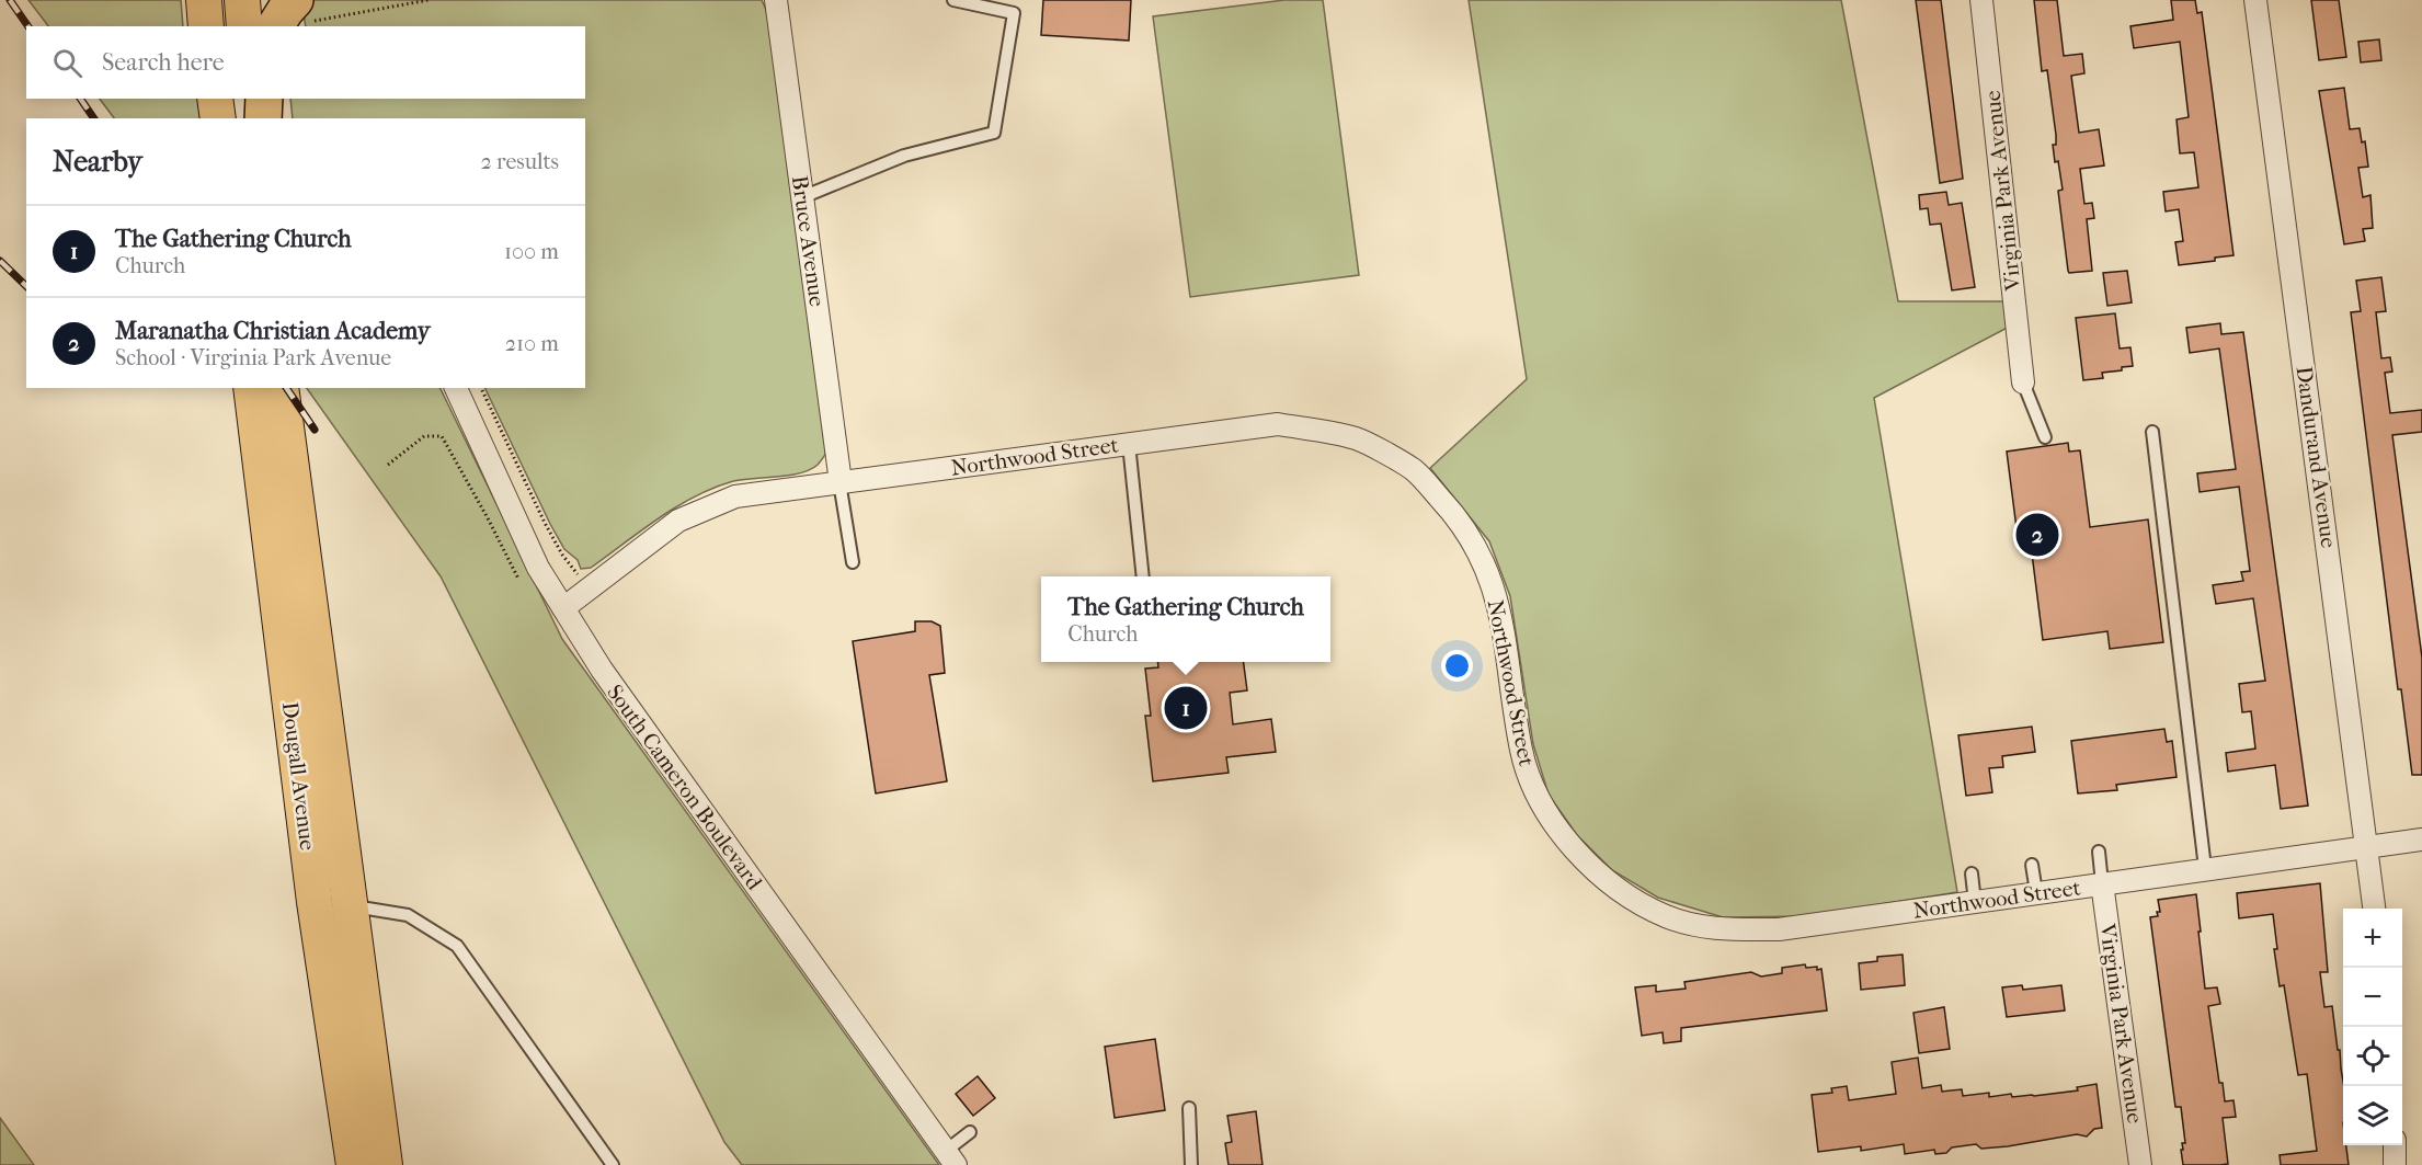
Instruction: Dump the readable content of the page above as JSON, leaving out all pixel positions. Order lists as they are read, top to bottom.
{
  "streets": {
    "main road": ["Dougall Avenue"],
    "street": [
      "Virginia Park Avenue",
      "Bruce Avenue",
      "Northwood Street",
      "Dandurand Avenue",
      "South Cameron Boulevard"
    ]
  },
  "crossings": [
    ["Virginia Park Avenue", "Northwood Street"],
    ["Bruce Avenue", "Northwood Street"],
    ["Northwood Street", "Dandurand Avenue"],
    ["Northwood Street", "South Cameron Boulevard"]
  ],
  "page": {
    "search": "Search here",
    "heading": ["Nearby", "2 results"],
    "list": [
      {
        "mark": "1",
        "name": "The Gathering Church",
        "note": "Church",
        "value": "100 m"
      },
      {
        "mark": "2",
        "name": "Maranatha Christian Academy",
        "note": "School · Virginia Park Avenue",
        "value": "210 m"
      }
    ],
    "pins": ["2", "1"],
    "popup": ["The Gathering Church", "Church"],
    "map_buttons": ["+", "−"]
  }
}
